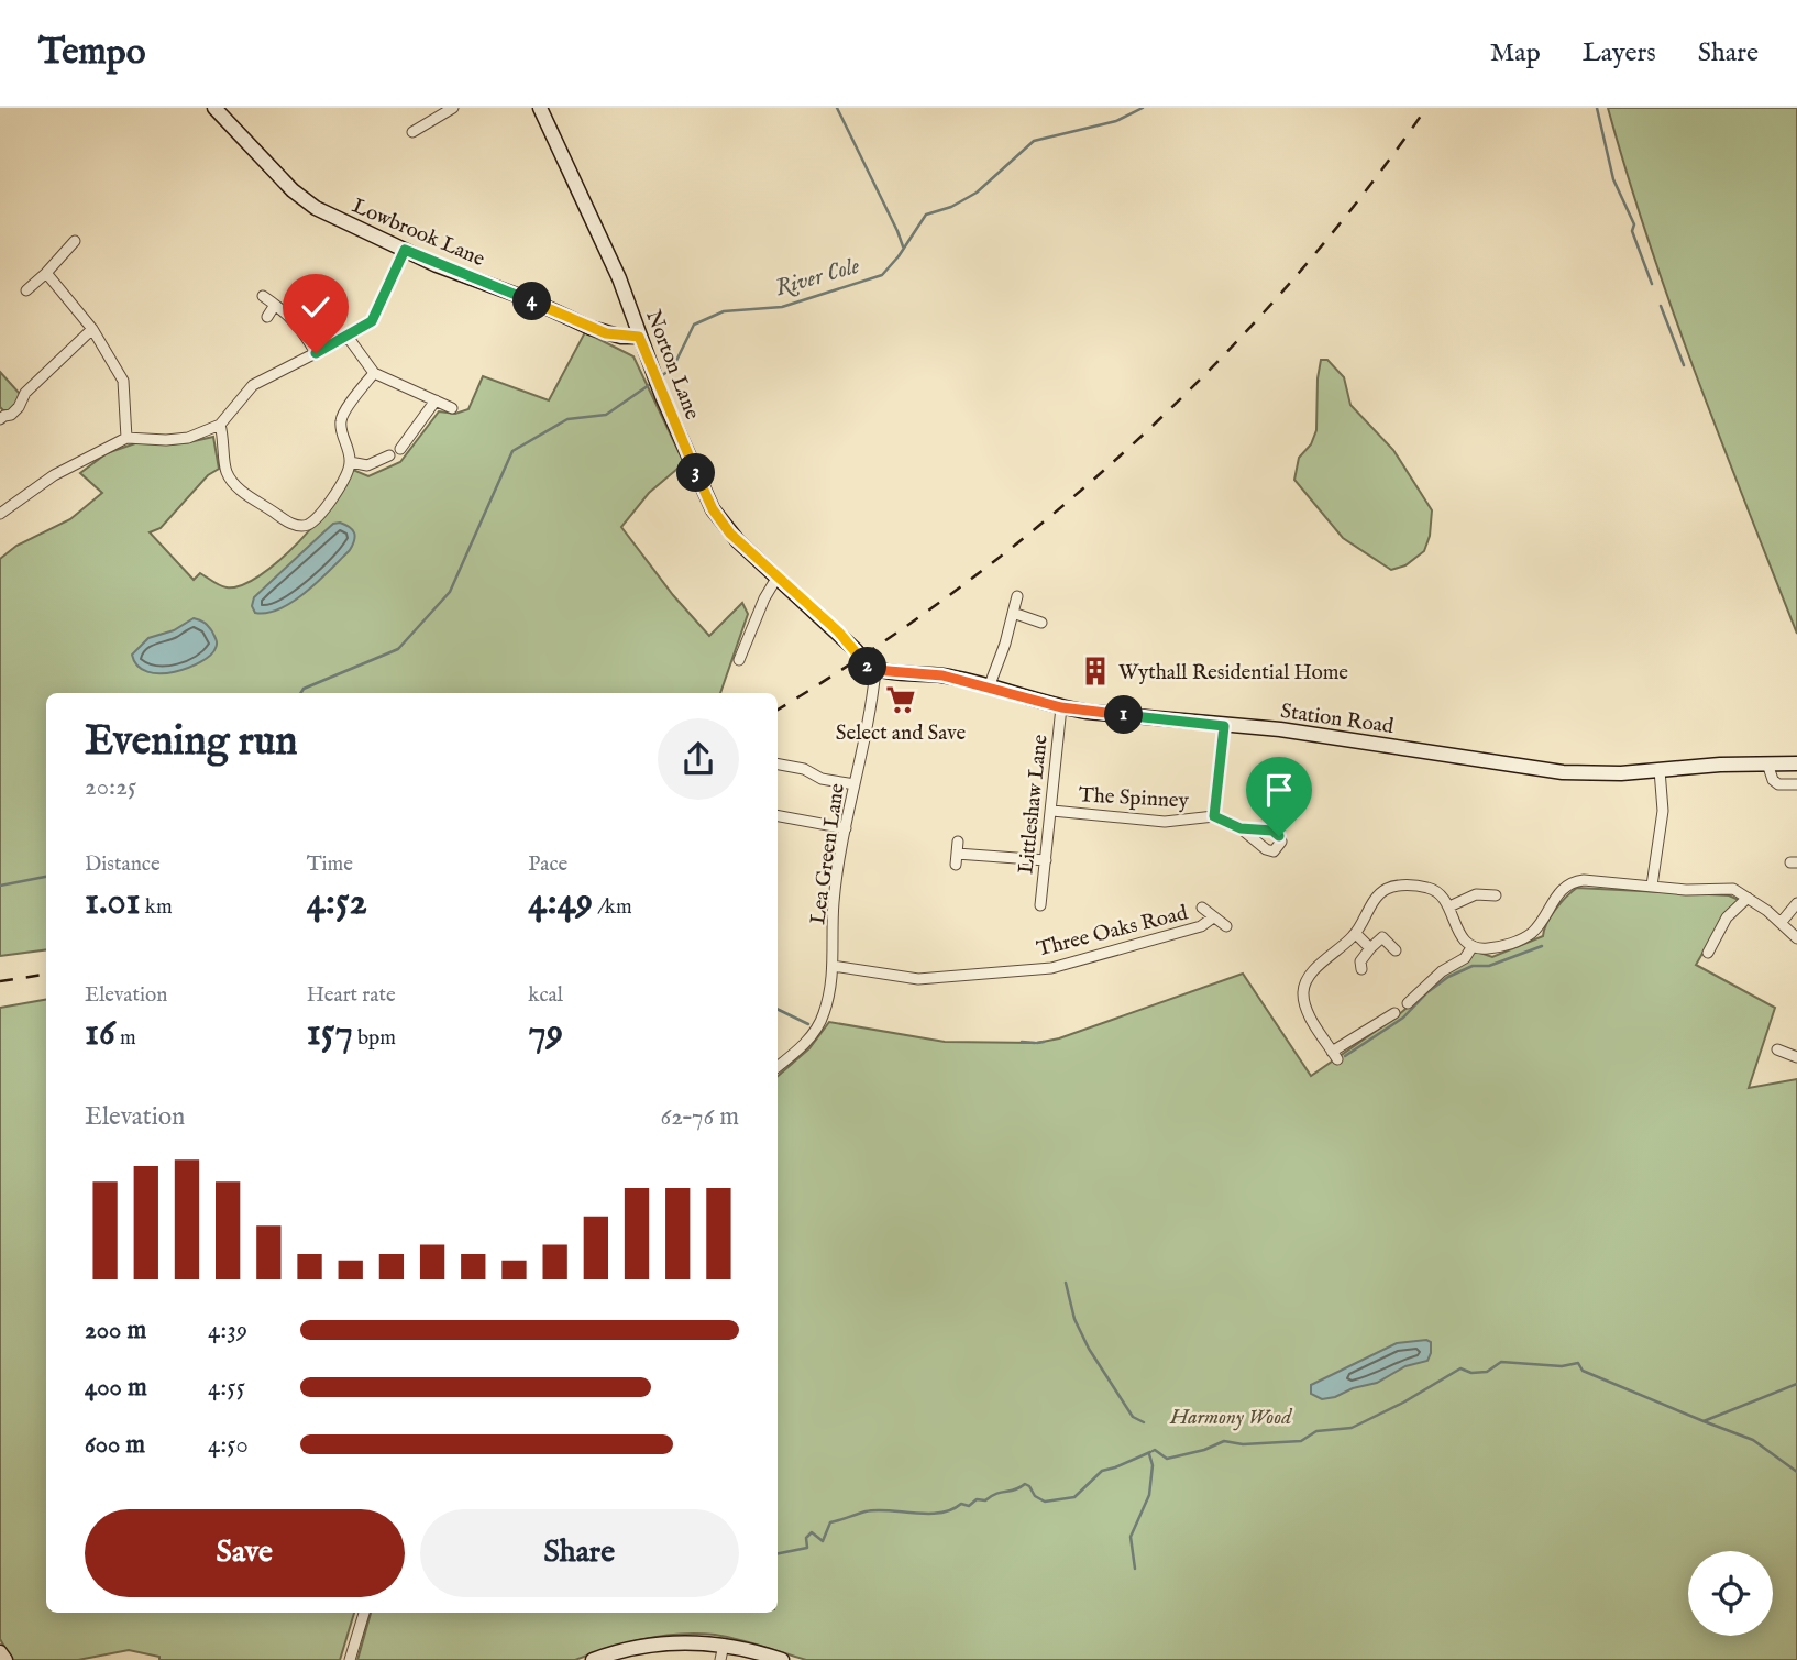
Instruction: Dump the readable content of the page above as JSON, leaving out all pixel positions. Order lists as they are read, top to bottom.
{
  "streets": {
    "street": [
      "Lowbrook Lane",
      "Norton Lane",
      "Station Road",
      "The Spinney",
      "Littleshaw Lane",
      "Lea Green Lane",
      "Three Oaks Road"
    ]
  },
  "crossings": [
    ["Lowbrook Lane", "Norton Lane"],
    ["Norton Lane", "Station Road"],
    ["Norton Lane", "Lea Green Lane"],
    ["Station Road", "The Spinney"],
    ["Station Road", "Littleshaw Lane"],
    ["Station Road", "Lea Green Lane"],
    ["The Spinney", "Littleshaw Lane"],
    ["Lea Green Lane", "Three Oaks Road"]
  ],
  "water": ["River Cole"],
  "parks": ["Harmony Wood"],
  "places": {
    "building": ["Wythall Residential Home"],
    "supermarket": ["Select and Save"]
  },
  "page": {
    "header": "Tempo",
    "nav": ["Map", "Layers", "Share"],
    "pins": [
      "4",
      "3",
      "2",
      "1"
    ],
    "heading": ["Evening run", "20:25"],
    "stats": [
      ["Distance", "1.01 km"],
      ["Time", "4:52"],
      ["Pace", "4:49 /km"],
      ["Elevation", "16 m"],
      ["Heart rate", "157 bpm"],
      ["kcal", "79"]
    ],
    "chart": ["Elevation", "62–76 m"],
    "list": [
      {
        "name": "200 m",
        "note": "4:39"
      },
      {
        "name": "400 m",
        "note": "4:55"
      },
      {
        "name": "600 m",
        "note": "4:50"
      }
    ],
    "buttons": ["Save", "Share"]
  }
}
